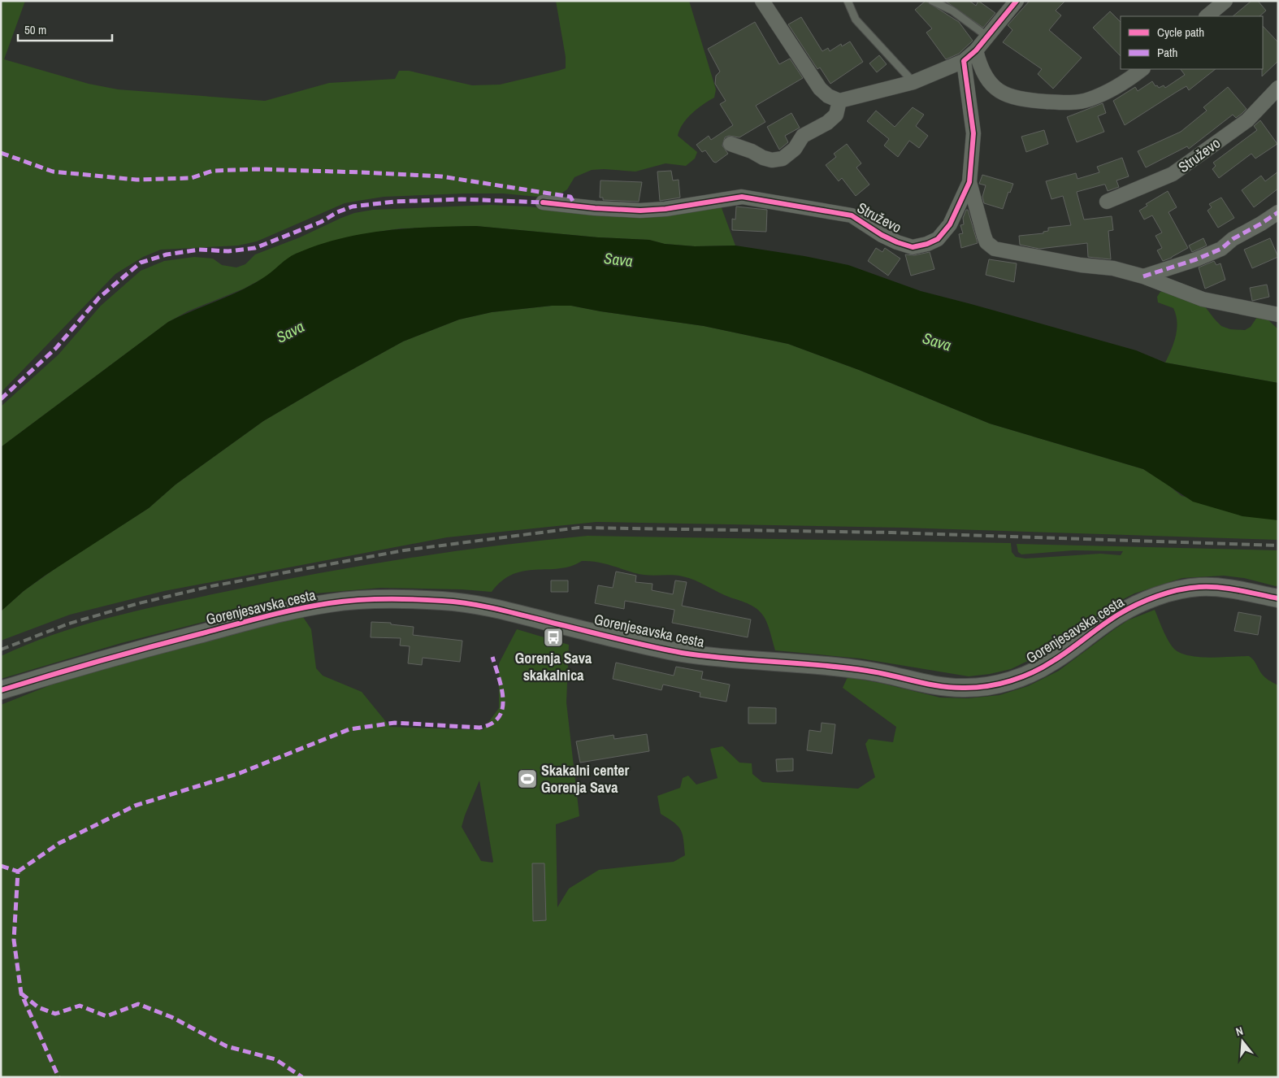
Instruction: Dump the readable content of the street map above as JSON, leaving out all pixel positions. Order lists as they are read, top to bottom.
{
  "streets": {
    "street": ["Struževo", "Gorenjesavska cesta"]
  },
  "water": ["Sava"],
  "places": {
    "bus stop": ["Gorenja Sava skakalnica"],
    "sports": ["Skakalni center Gorenja Sava"]
  },
  "legend": ["Cycle path", "Path"],
  "scale_bar": "50 m",
  "north": "top"
}
